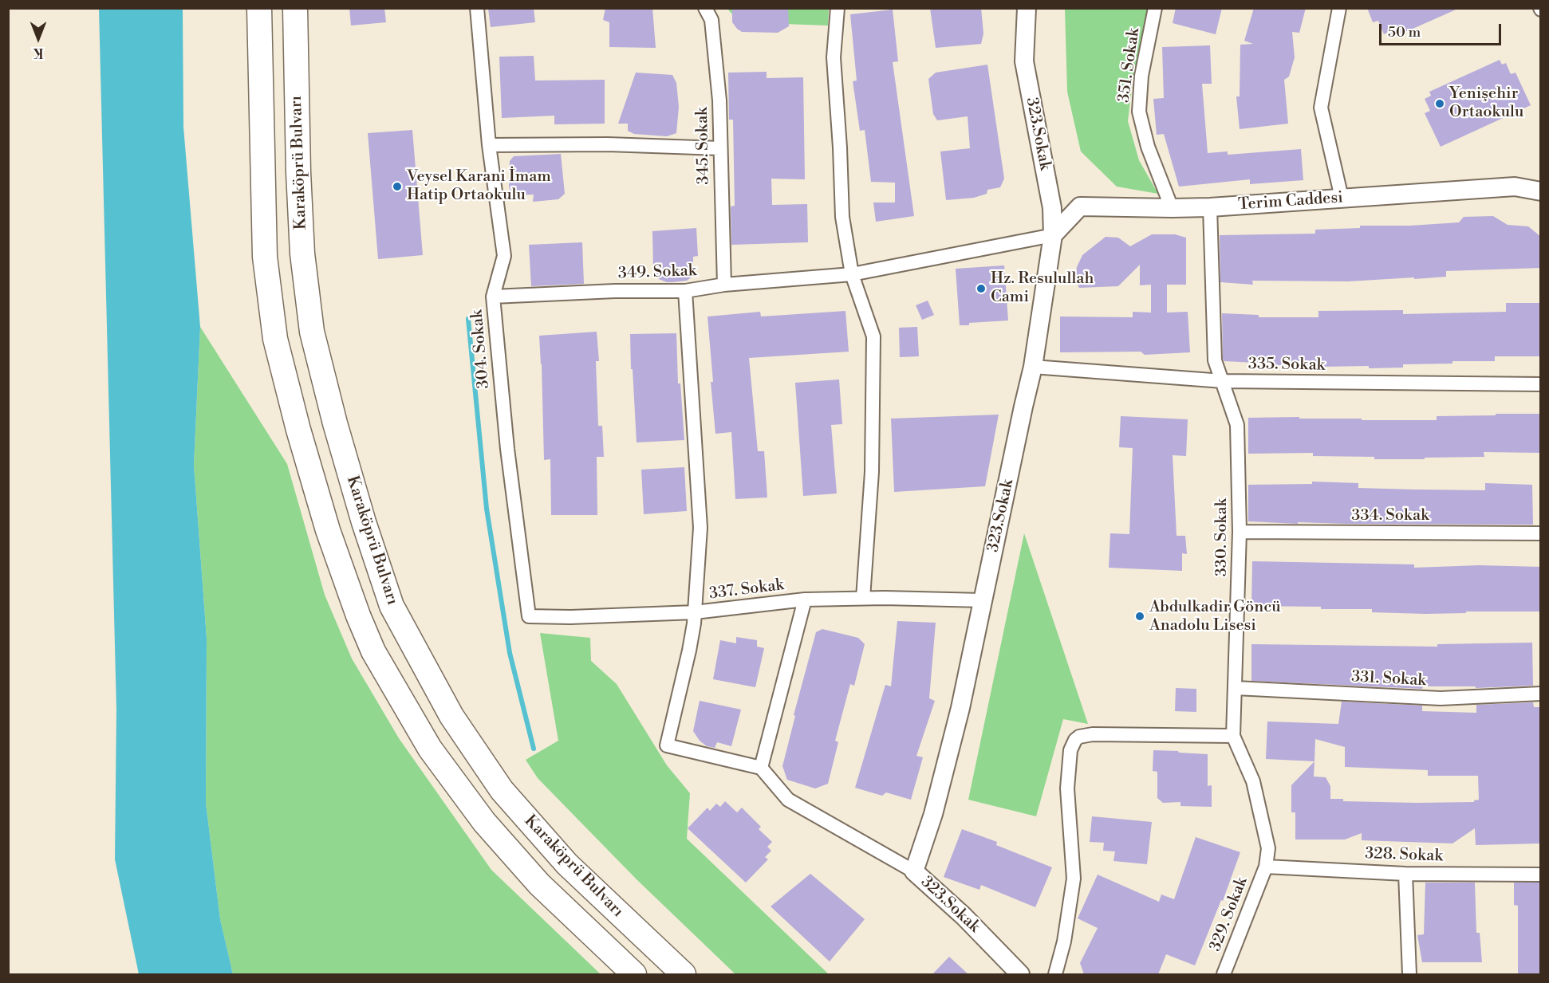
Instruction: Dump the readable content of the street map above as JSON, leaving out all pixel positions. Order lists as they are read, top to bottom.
{
  "streets": {
    "highway": ["Karaköprü Bulvarı"],
    "street": [
      "351. Sokak",
      "323.Sokak",
      "345. Sokak",
      "Terim Caddesi",
      "349. Sokak",
      "304. Sokak",
      "335. Sokak",
      "334. Sokak",
      "330. Sokak",
      "337. Sokak",
      "331. Sokak",
      "328. Sokak",
      "329. Sokak"
    ]
  },
  "crossings": [
    ["351. Sokak", "Terim Caddesi"],
    ["323.Sokak", "Terim Caddesi"],
    ["323.Sokak", "349. Sokak"],
    ["323.Sokak", "335. Sokak"],
    ["323.Sokak", "337. Sokak"],
    ["345. Sokak", "349. Sokak"],
    ["Terim Caddesi", "349. Sokak"],
    ["Terim Caddesi", "330. Sokak"],
    ["349. Sokak", "304. Sokak"],
    ["304. Sokak", "337. Sokak"],
    ["335. Sokak", "330. Sokak"],
    ["334. Sokak", "330. Sokak"],
    ["330. Sokak", "331. Sokak"],
    ["330. Sokak", "328. Sokak"],
    ["330. Sokak", "329. Sokak"],
    ["328. Sokak", "329. Sokak"]
  ],
  "places": [
    "Yenişehir Ortaokulu",
    "Veysel Karani İmam Hatip Ortaokulu",
    "Hz. Resulullah Cami",
    "Abdulkadir Göncü Anadolu Lisesi"
  ],
  "scale_bar": "50 m",
  "north": "bottom"
}
